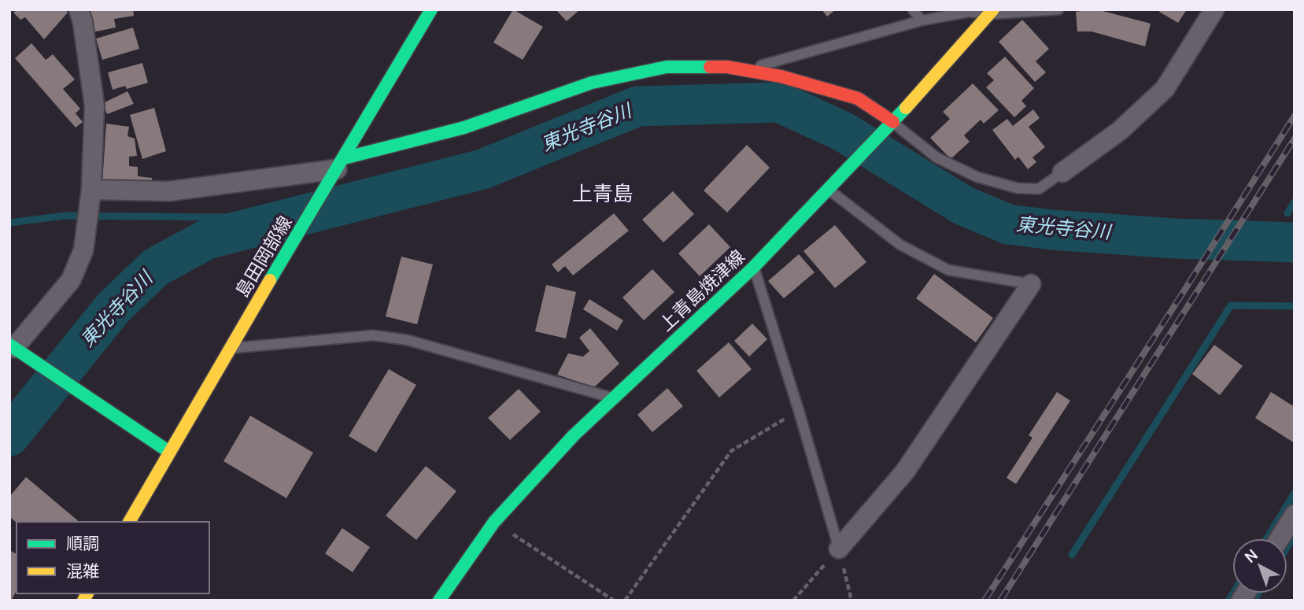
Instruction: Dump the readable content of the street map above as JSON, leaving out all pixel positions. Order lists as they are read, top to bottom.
{
  "streets": {
    "main road": ["島田岡部線", "上青島焼津線"]
  },
  "districts": ["上青島"],
  "water": ["東光寺谷川"],
  "legend": ["順調", "混雑"],
  "north": "top left"
}
